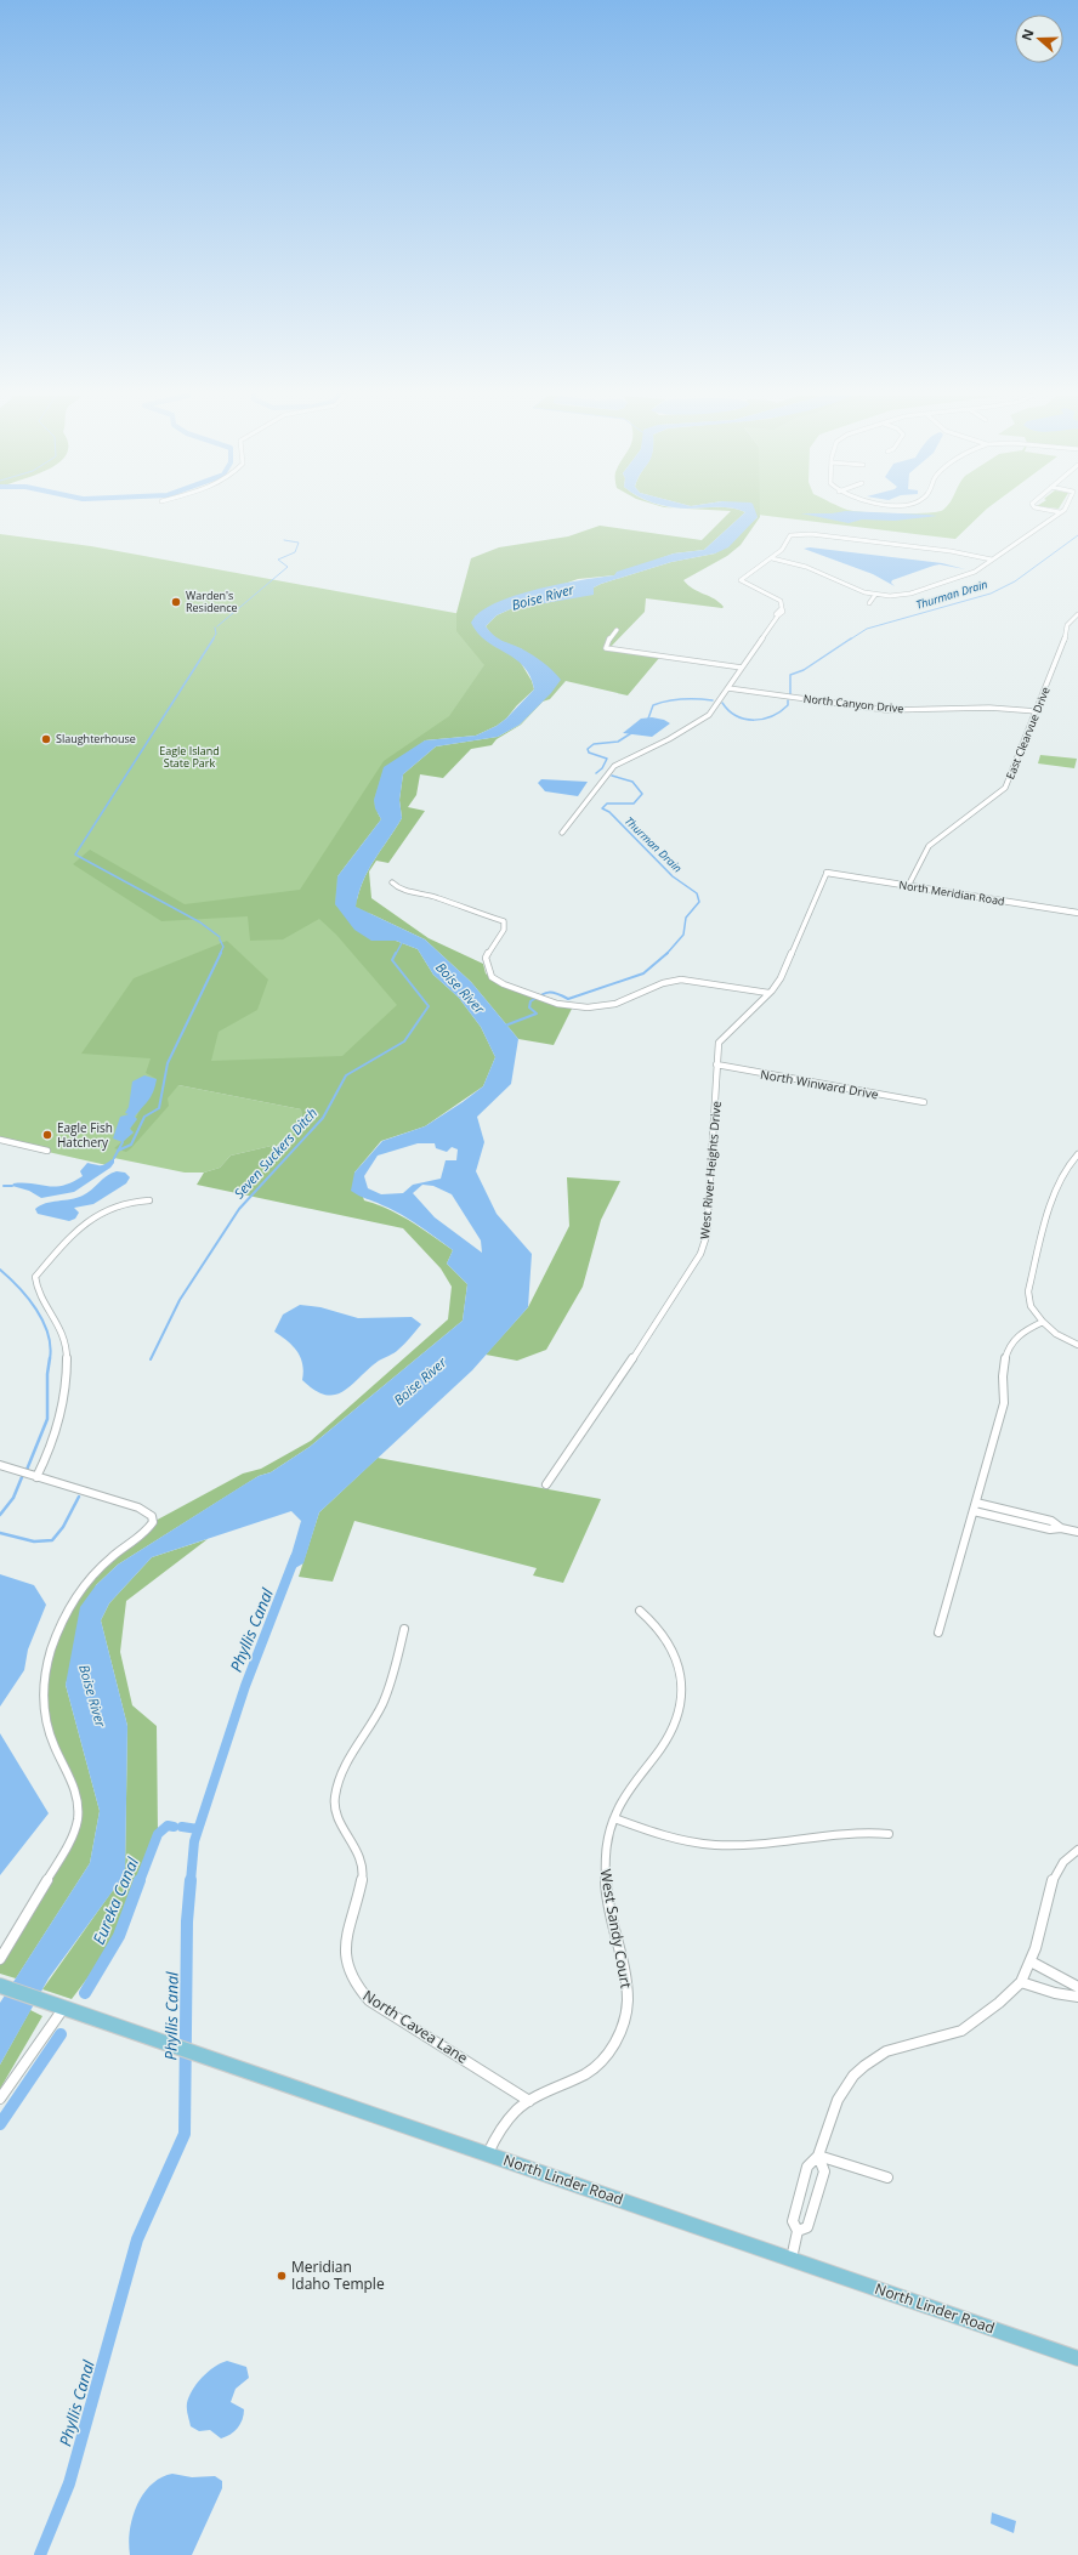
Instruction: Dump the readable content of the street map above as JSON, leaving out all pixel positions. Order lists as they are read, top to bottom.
{
  "streets": {
    "main road": ["North Linder Road"],
    "street": [
      "North Canyon Drive",
      "East Clearvue Drive",
      "North Meridian Road",
      "North Winward Drive",
      "West River Heights Drive",
      "West Sandy Court",
      "North Cavea Lane"
    ]
  },
  "crossings": [
    ["North Canyon Drive", "East Clearvue Drive"],
    ["East Clearvue Drive", "North Meridian Road"],
    ["North Meridian Road", "West River Heights Drive"],
    ["North Winward Drive", "West River Heights Drive"],
    ["West Sandy Court", "North Cavea Lane"],
    ["West Sandy Court", "North Linder Road"]
  ],
  "water": [
    "Thurman Drain",
    "Boise River",
    "Seven Suckers Ditch",
    "Phyllis Canal",
    "Eureka Canal"
  ],
  "parks": ["Eagle Island State Park"],
  "places": [
    "Warden's Residence",
    "Slaughterhouse",
    "Eagle Fish Hatchery",
    "Meridian Idaho Temple"
  ],
  "north": "left"
}
